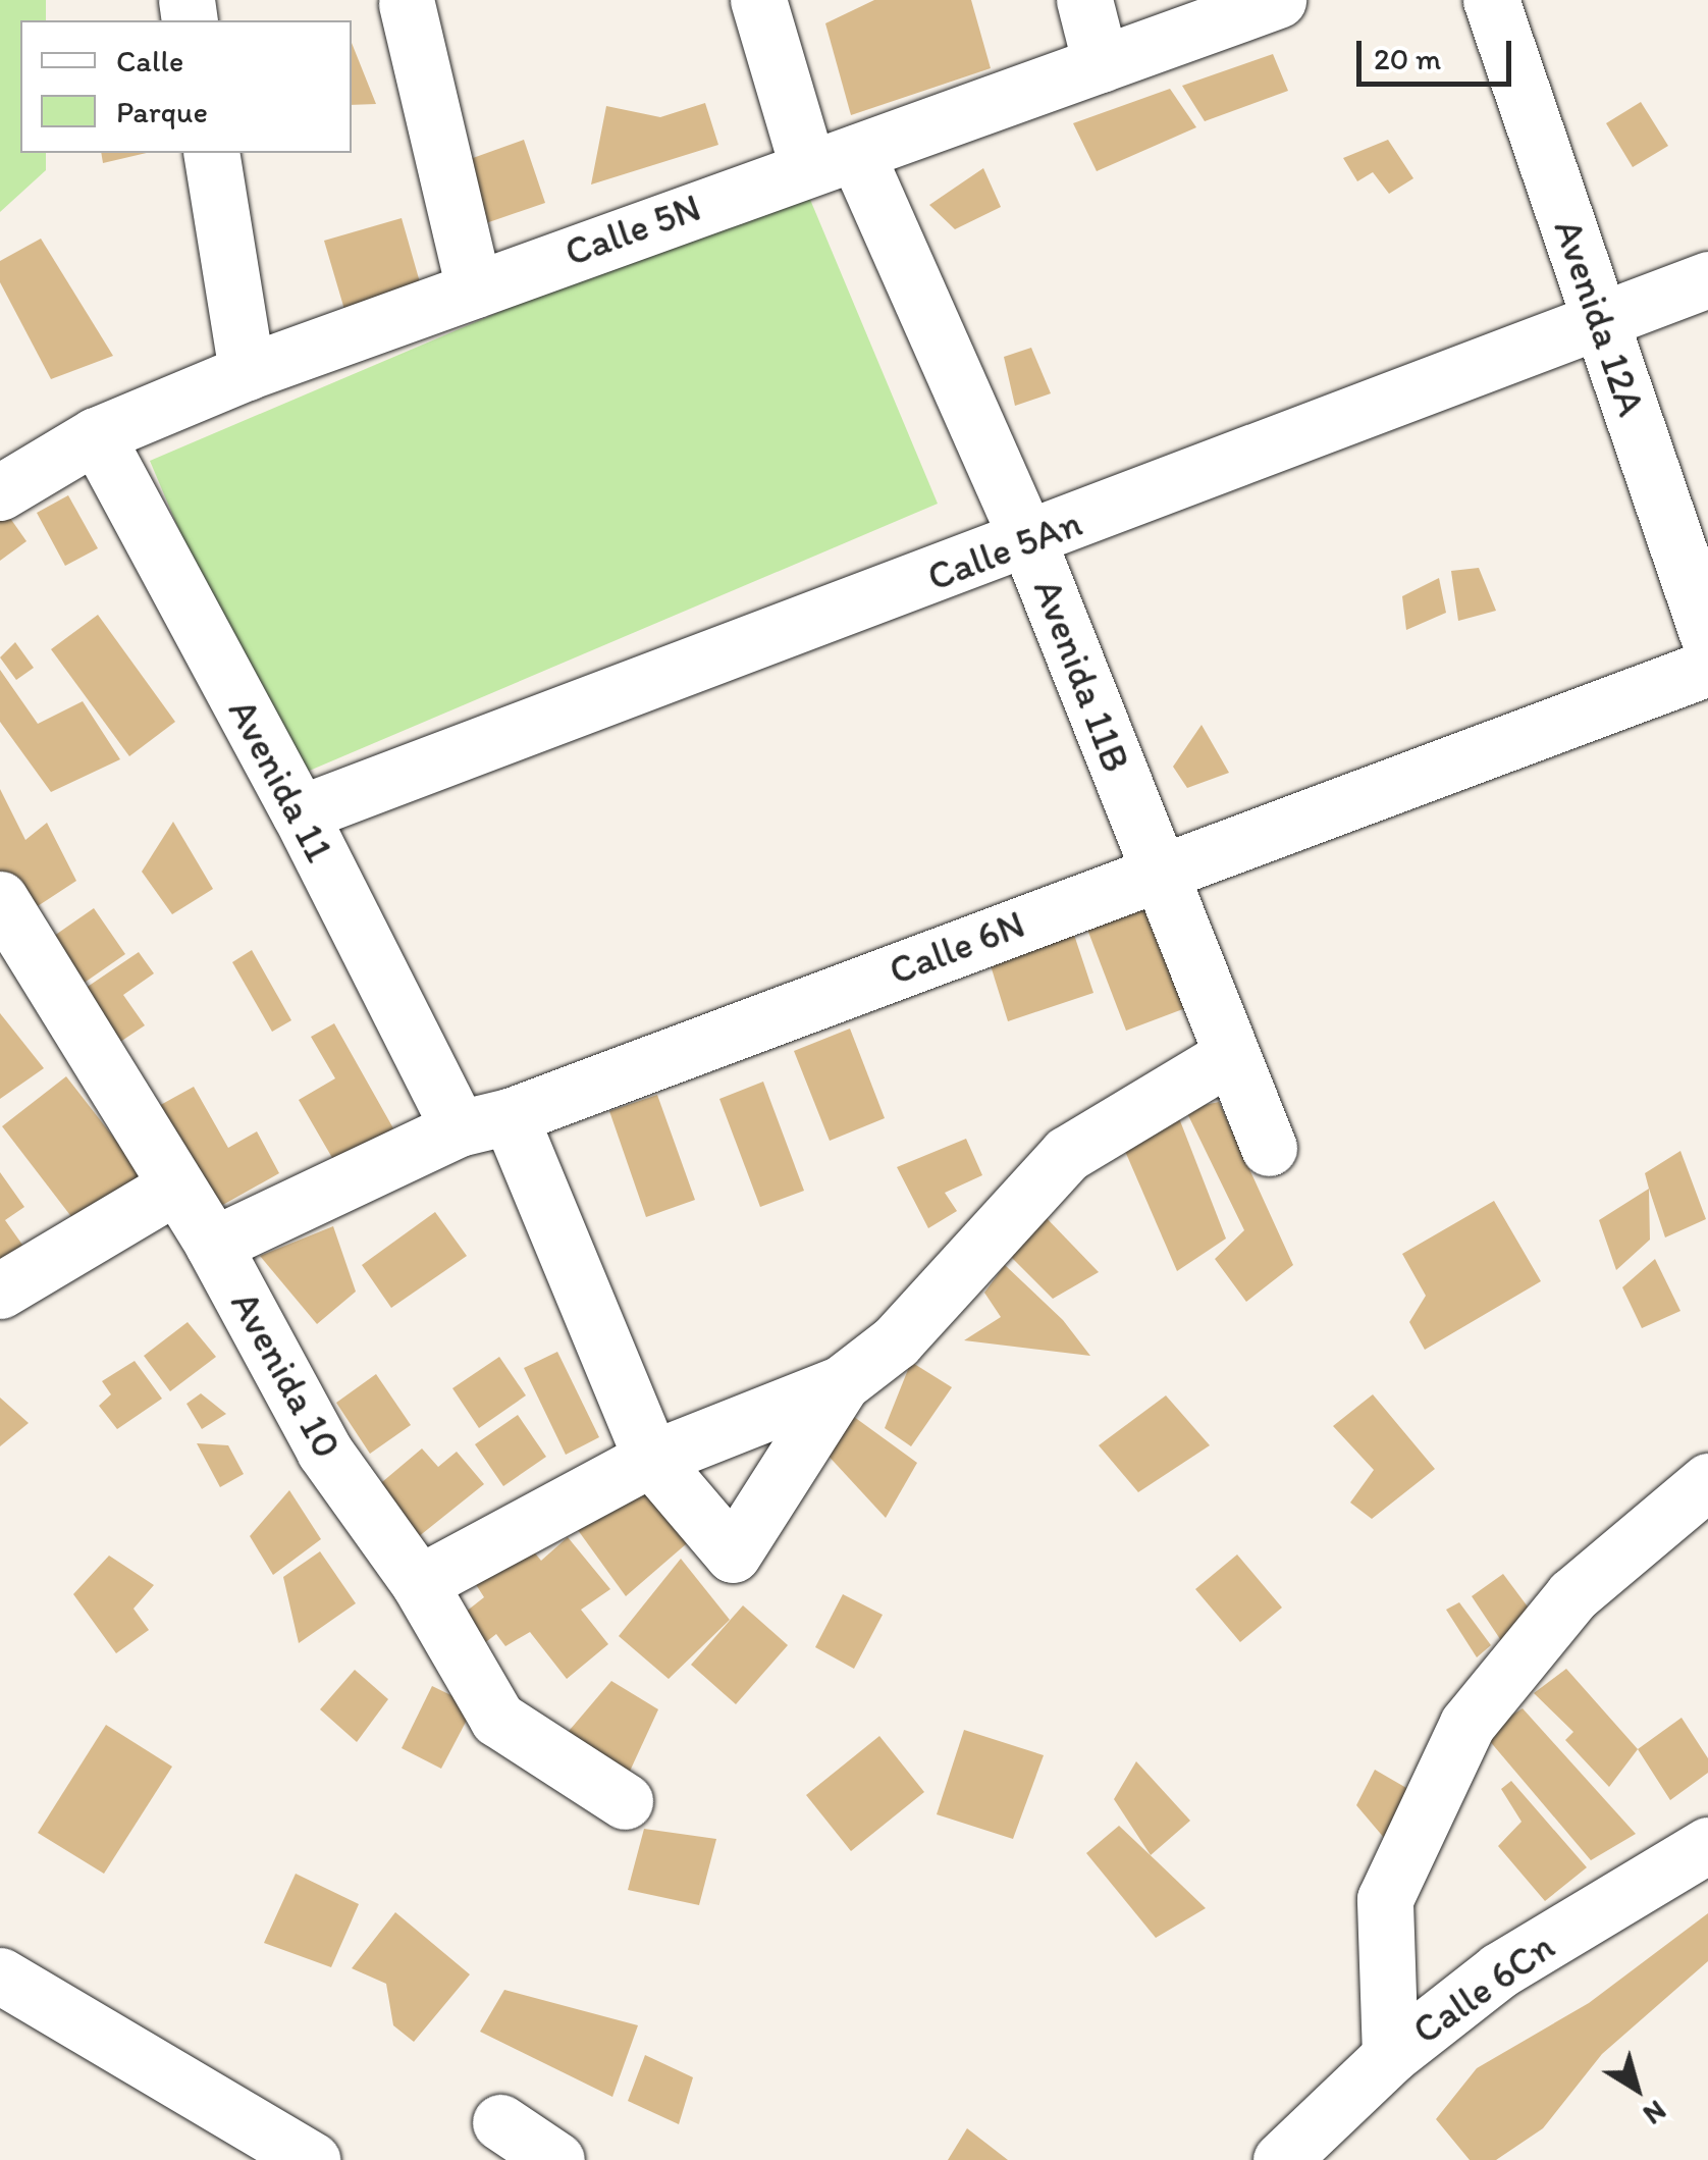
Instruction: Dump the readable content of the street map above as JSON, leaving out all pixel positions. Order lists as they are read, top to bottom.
{
  "streets": {
    "street": [
      "Calle 5N",
      "Avenida 12A",
      "Calle 5An",
      "Avenida 11B",
      "Avenida 11",
      "Calle 6N",
      "Avenida 10",
      "Calle 6Cn"
    ]
  },
  "crossings": [
    ["Calle 5N", "Avenida 11B"],
    ["Calle 5N", "Avenida 11"],
    ["Avenida 12A", "Calle 5An"],
    ["Calle 5An", "Avenida 11B"],
    ["Calle 5An", "Avenida 11"],
    ["Avenida 11B", "Calle 6N"],
    ["Avenida 11", "Calle 6N"],
    ["Calle 6N", "Avenida 10"]
  ],
  "legend": ["Calle", "Parque"],
  "scale_bar": "20 m",
  "north": "bottom right"
}
